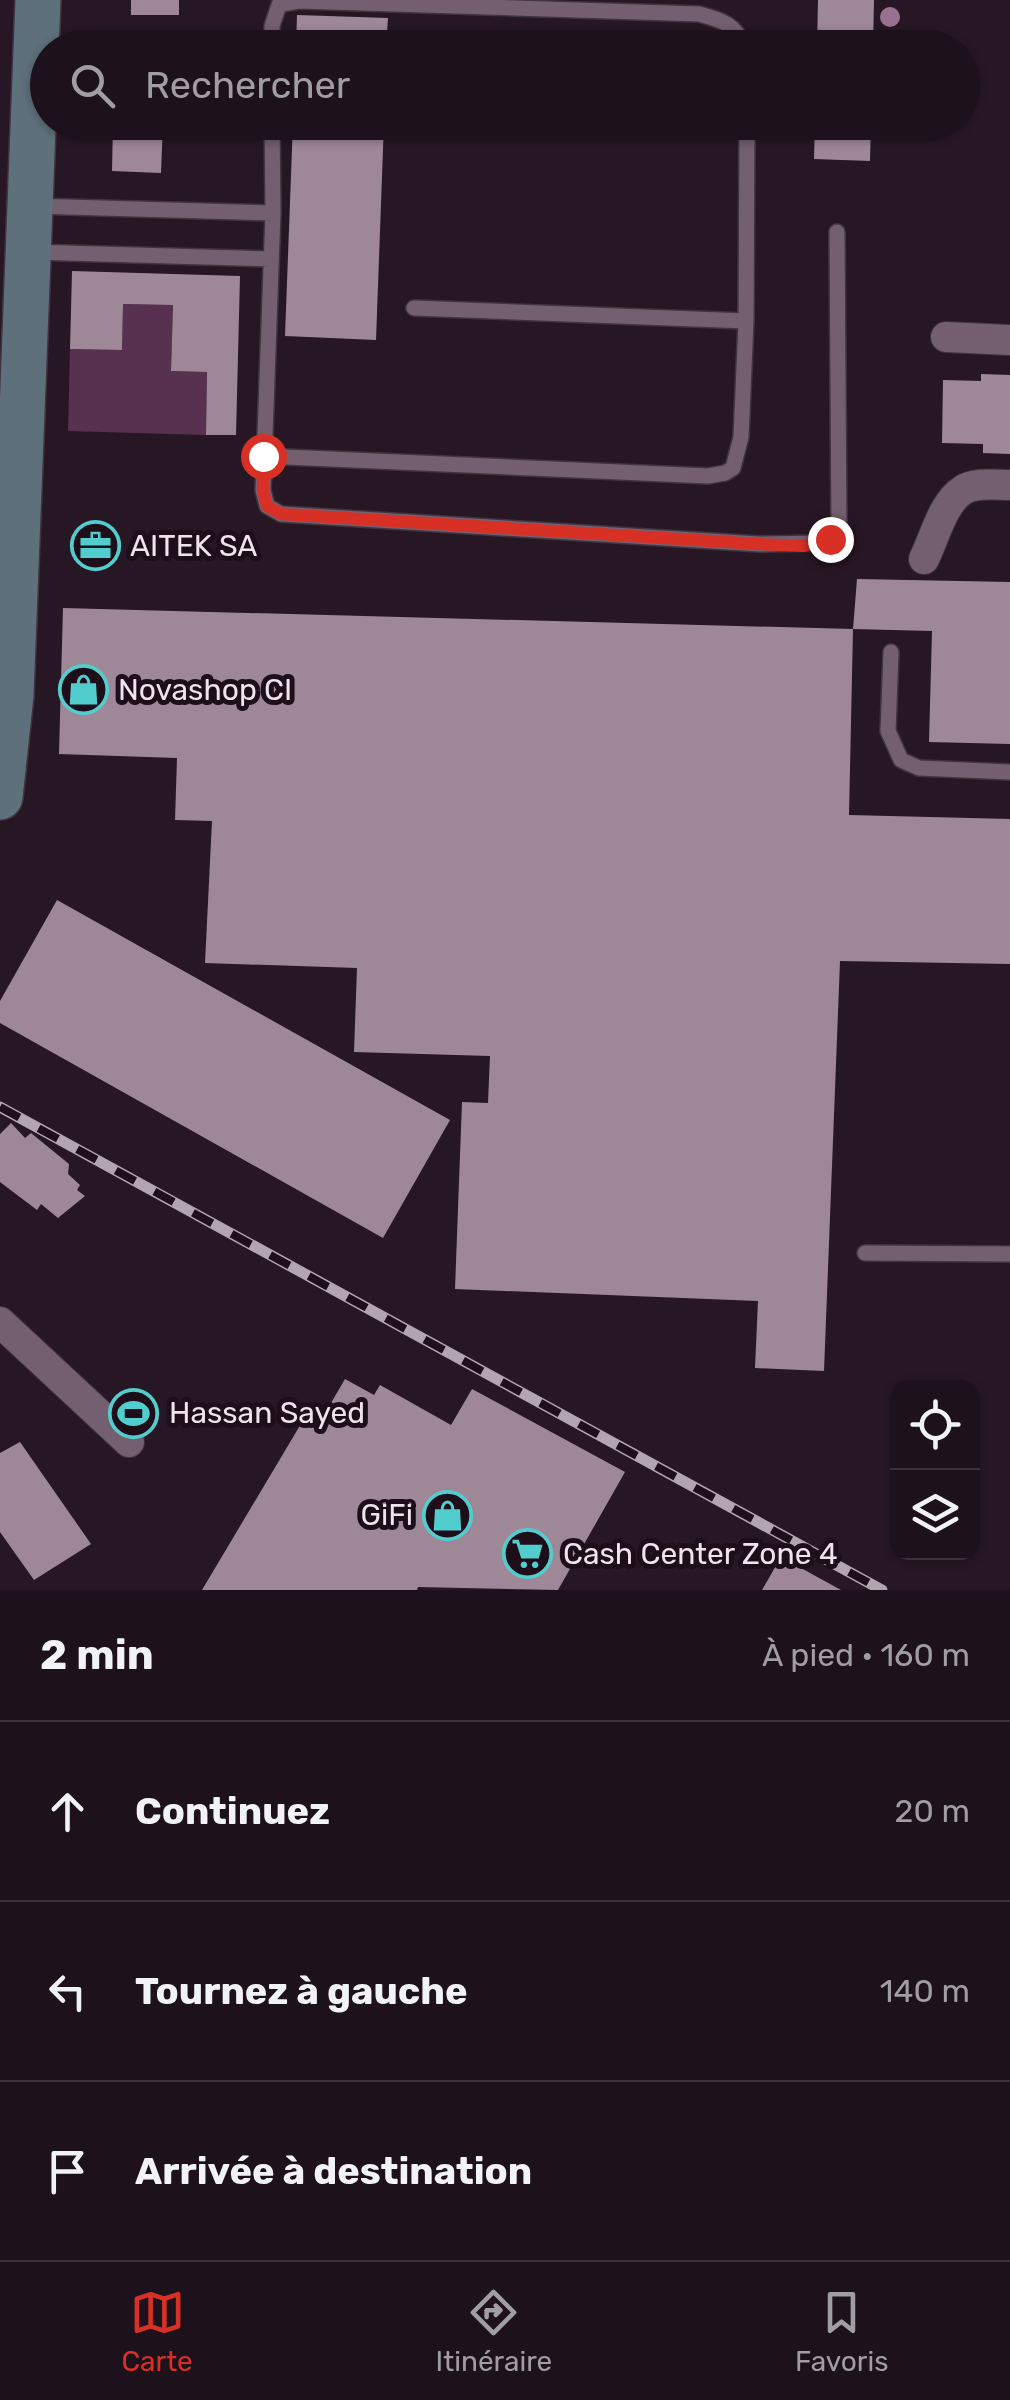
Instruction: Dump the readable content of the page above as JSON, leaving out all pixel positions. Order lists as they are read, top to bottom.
{
  "places": {
    "office": ["AITEK SA"],
    "shop": ["Novashop CI", "GiFi"],
    "sports": ["Hassan Sayed"],
    "supermarket": ["Cash Center Zone 4"]
  },
  "page": {
    "search": "Rechercher",
    "heading": ["2 min", "À pied · 160 m"],
    "list": [
      ["Continuez", "20 m"],
      ["Tournez à gauche", "140 m"],
      "Arrivée à destination"
    ],
    "nav": ["Carte", "Itinéraire", "Favoris"]
  }
}
